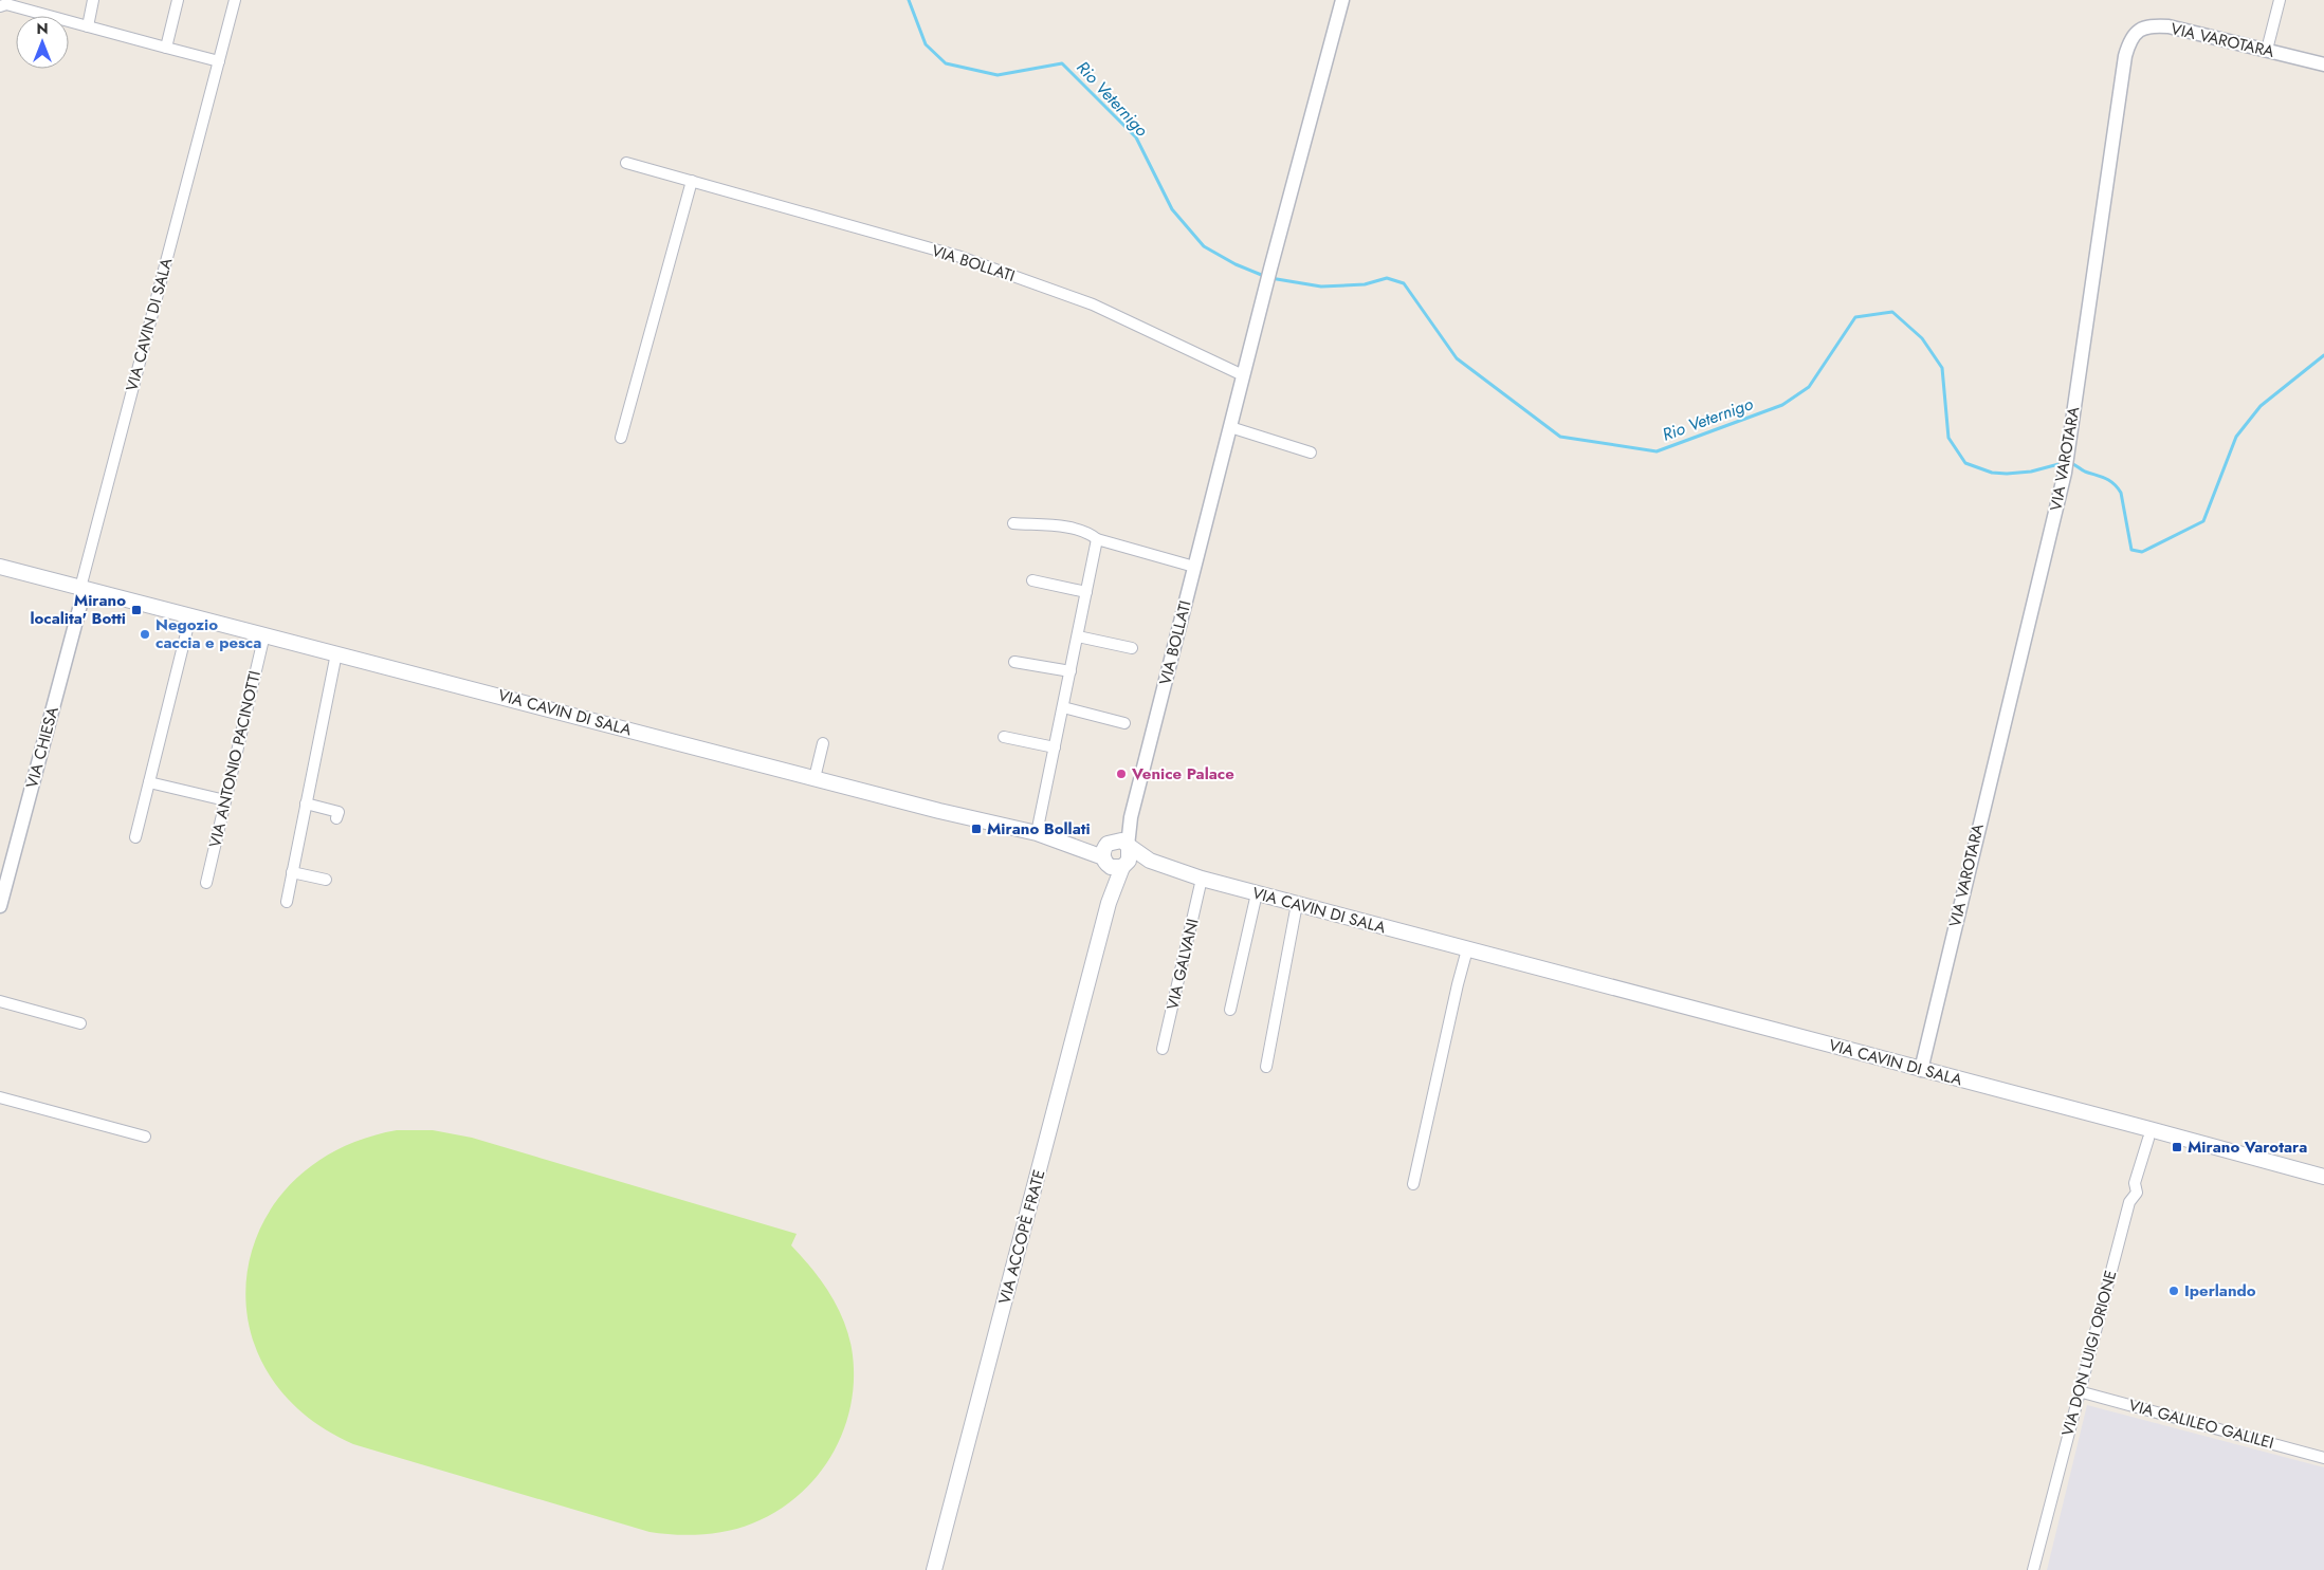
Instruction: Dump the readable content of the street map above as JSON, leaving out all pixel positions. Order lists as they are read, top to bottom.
{
  "streets": {
    "main road": ["VIA CAVIN DI SALA", "VIA ACCOPÈ FRATE"],
    "street": [
      "VIA VAROTARA",
      "VIA BOLLATI",
      "VIA CHIESA",
      "VIA ANTONIO PACINOTTI",
      "VIA GALVANI",
      "VIA DON LUIGI ORIONE",
      "VIA GALILEO GALILEI"
    ]
  },
  "crossings": [
    ["VIA VAROTARA", "VIA CAVIN DI SALA"],
    ["VIA BOLLATI", "VIA CAVIN DI SALA"],
    ["VIA BOLLATI", "VIA ACCOPÈ FRATE"],
    ["VIA CAVIN DI SALA", "VIA CHIESA"],
    ["VIA CAVIN DI SALA", "VIA ANTONIO PACINOTTI"],
    ["VIA CAVIN DI SALA", "VIA GALVANI"],
    ["VIA CAVIN DI SALA", "VIA ACCOPÈ FRATE"],
    ["VIA DON LUIGI ORIONE", "VIA GALILEO GALILEI"]
  ],
  "water": ["Rio Veternigo"],
  "places": {
    "transit": ["Mirano localita' Botti", "Mirano Bollati", "Mirano Varotara"],
    "other": ["Negozio caccia e pesca", "Venice Palace", "Iperlando"]
  },
  "north": "top"
}
